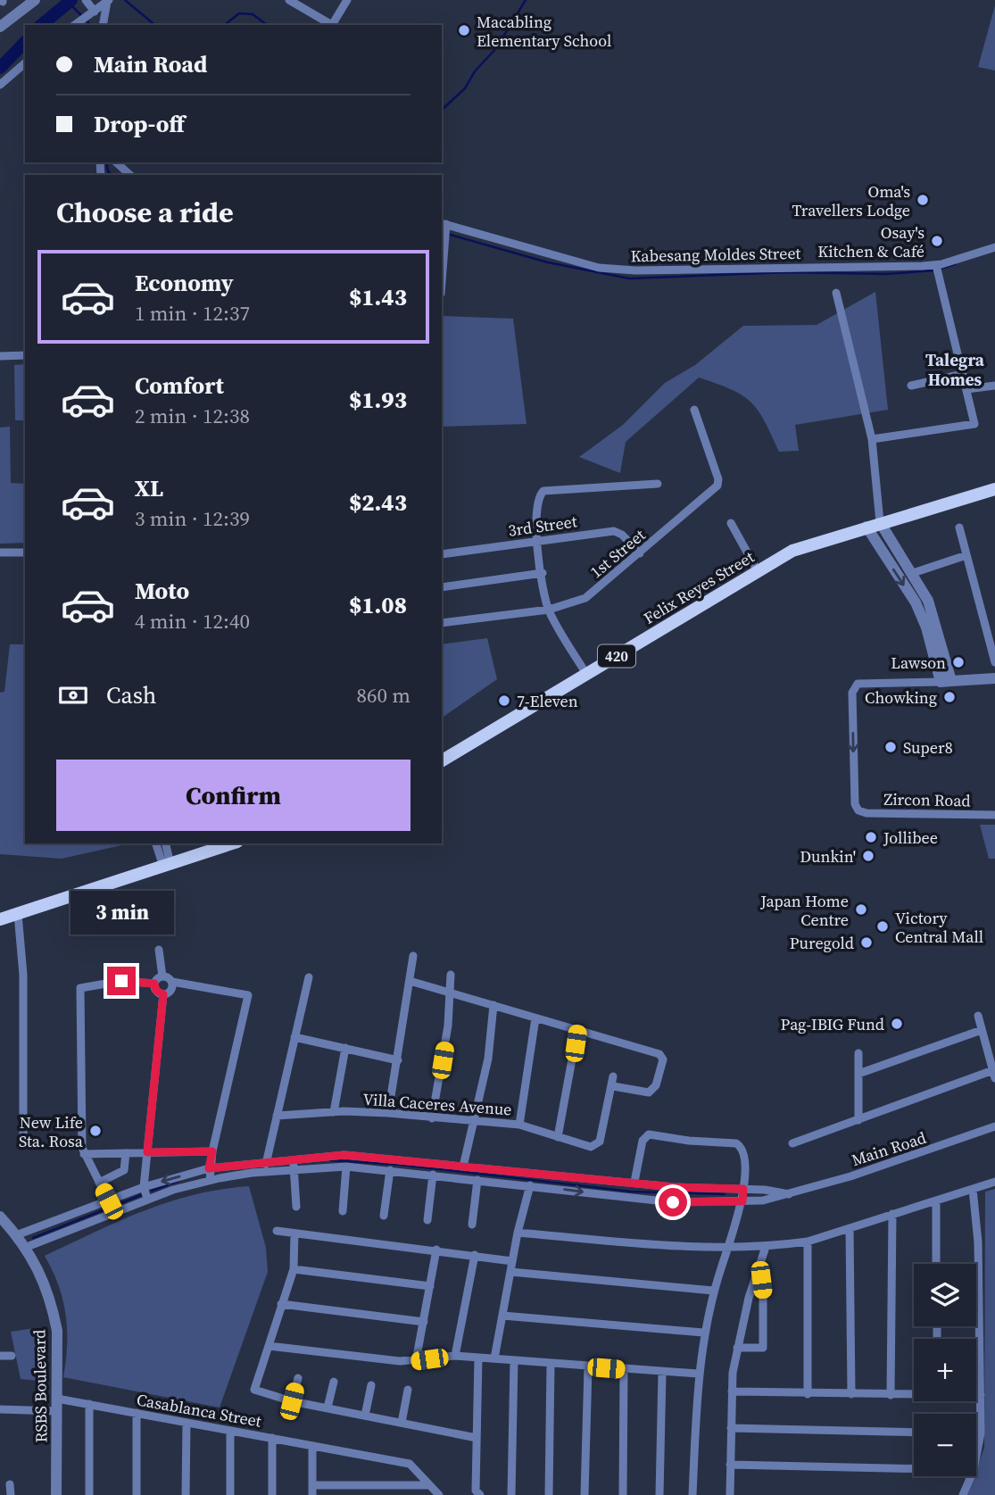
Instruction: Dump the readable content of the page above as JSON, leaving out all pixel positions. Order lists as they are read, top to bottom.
{
  "streets": {
    "main road": ["Felix Reyes Street", "420"],
    "street": [
      "Kabesang Moldes Street",
      "3rd Street",
      "1st Street",
      "Zircon Road",
      "Villa Caceres Avenue",
      "Main Road",
      "RSBS Boulevard",
      "Casablanca Street"
    ]
  },
  "crossings": [
    ["3rd Street", "1st Street"],
    ["Main Road", "RSBS Boulevard"],
    ["RSBS Boulevard", "Casablanca Street"]
  ],
  "districts": ["Talegra Homes"],
  "places": [
    "Macabling Elementary School",
    "Oma's Travellers Lodge",
    "Osay's Kitchen & Café",
    "Lawson",
    "Chowking",
    "7-Eleven",
    "Super8",
    "Jollibee",
    "Dunkin'",
    "Japan Home Centre",
    "Victory Central Mall",
    "Puregold",
    "Pag-IBIG Fund",
    "New Life Sta. Rosa"
  ],
  "page": {
    "banner": ["Main Road", "Drop-off"],
    "heading": "Choose a ride",
    "list": [
      {
        "name": "Economy",
        "note": "1 min · 12:37",
        "value": "$1.43"
      },
      {
        "name": "Comfort",
        "note": "2 min · 12:38",
        "value": "$1.93"
      },
      {
        "name": "XL",
        "note": "3 min · 12:39",
        "value": "$2.43"
      },
      {
        "name": "Moto",
        "note": "4 min · 12:40",
        "value": "$1.08"
      }
    ],
    "pay": ["Cash", "860 m"],
    "buttons": "Confirm",
    "bubble": "3 min",
    "map_buttons": ["+", "−"]
  }
}
